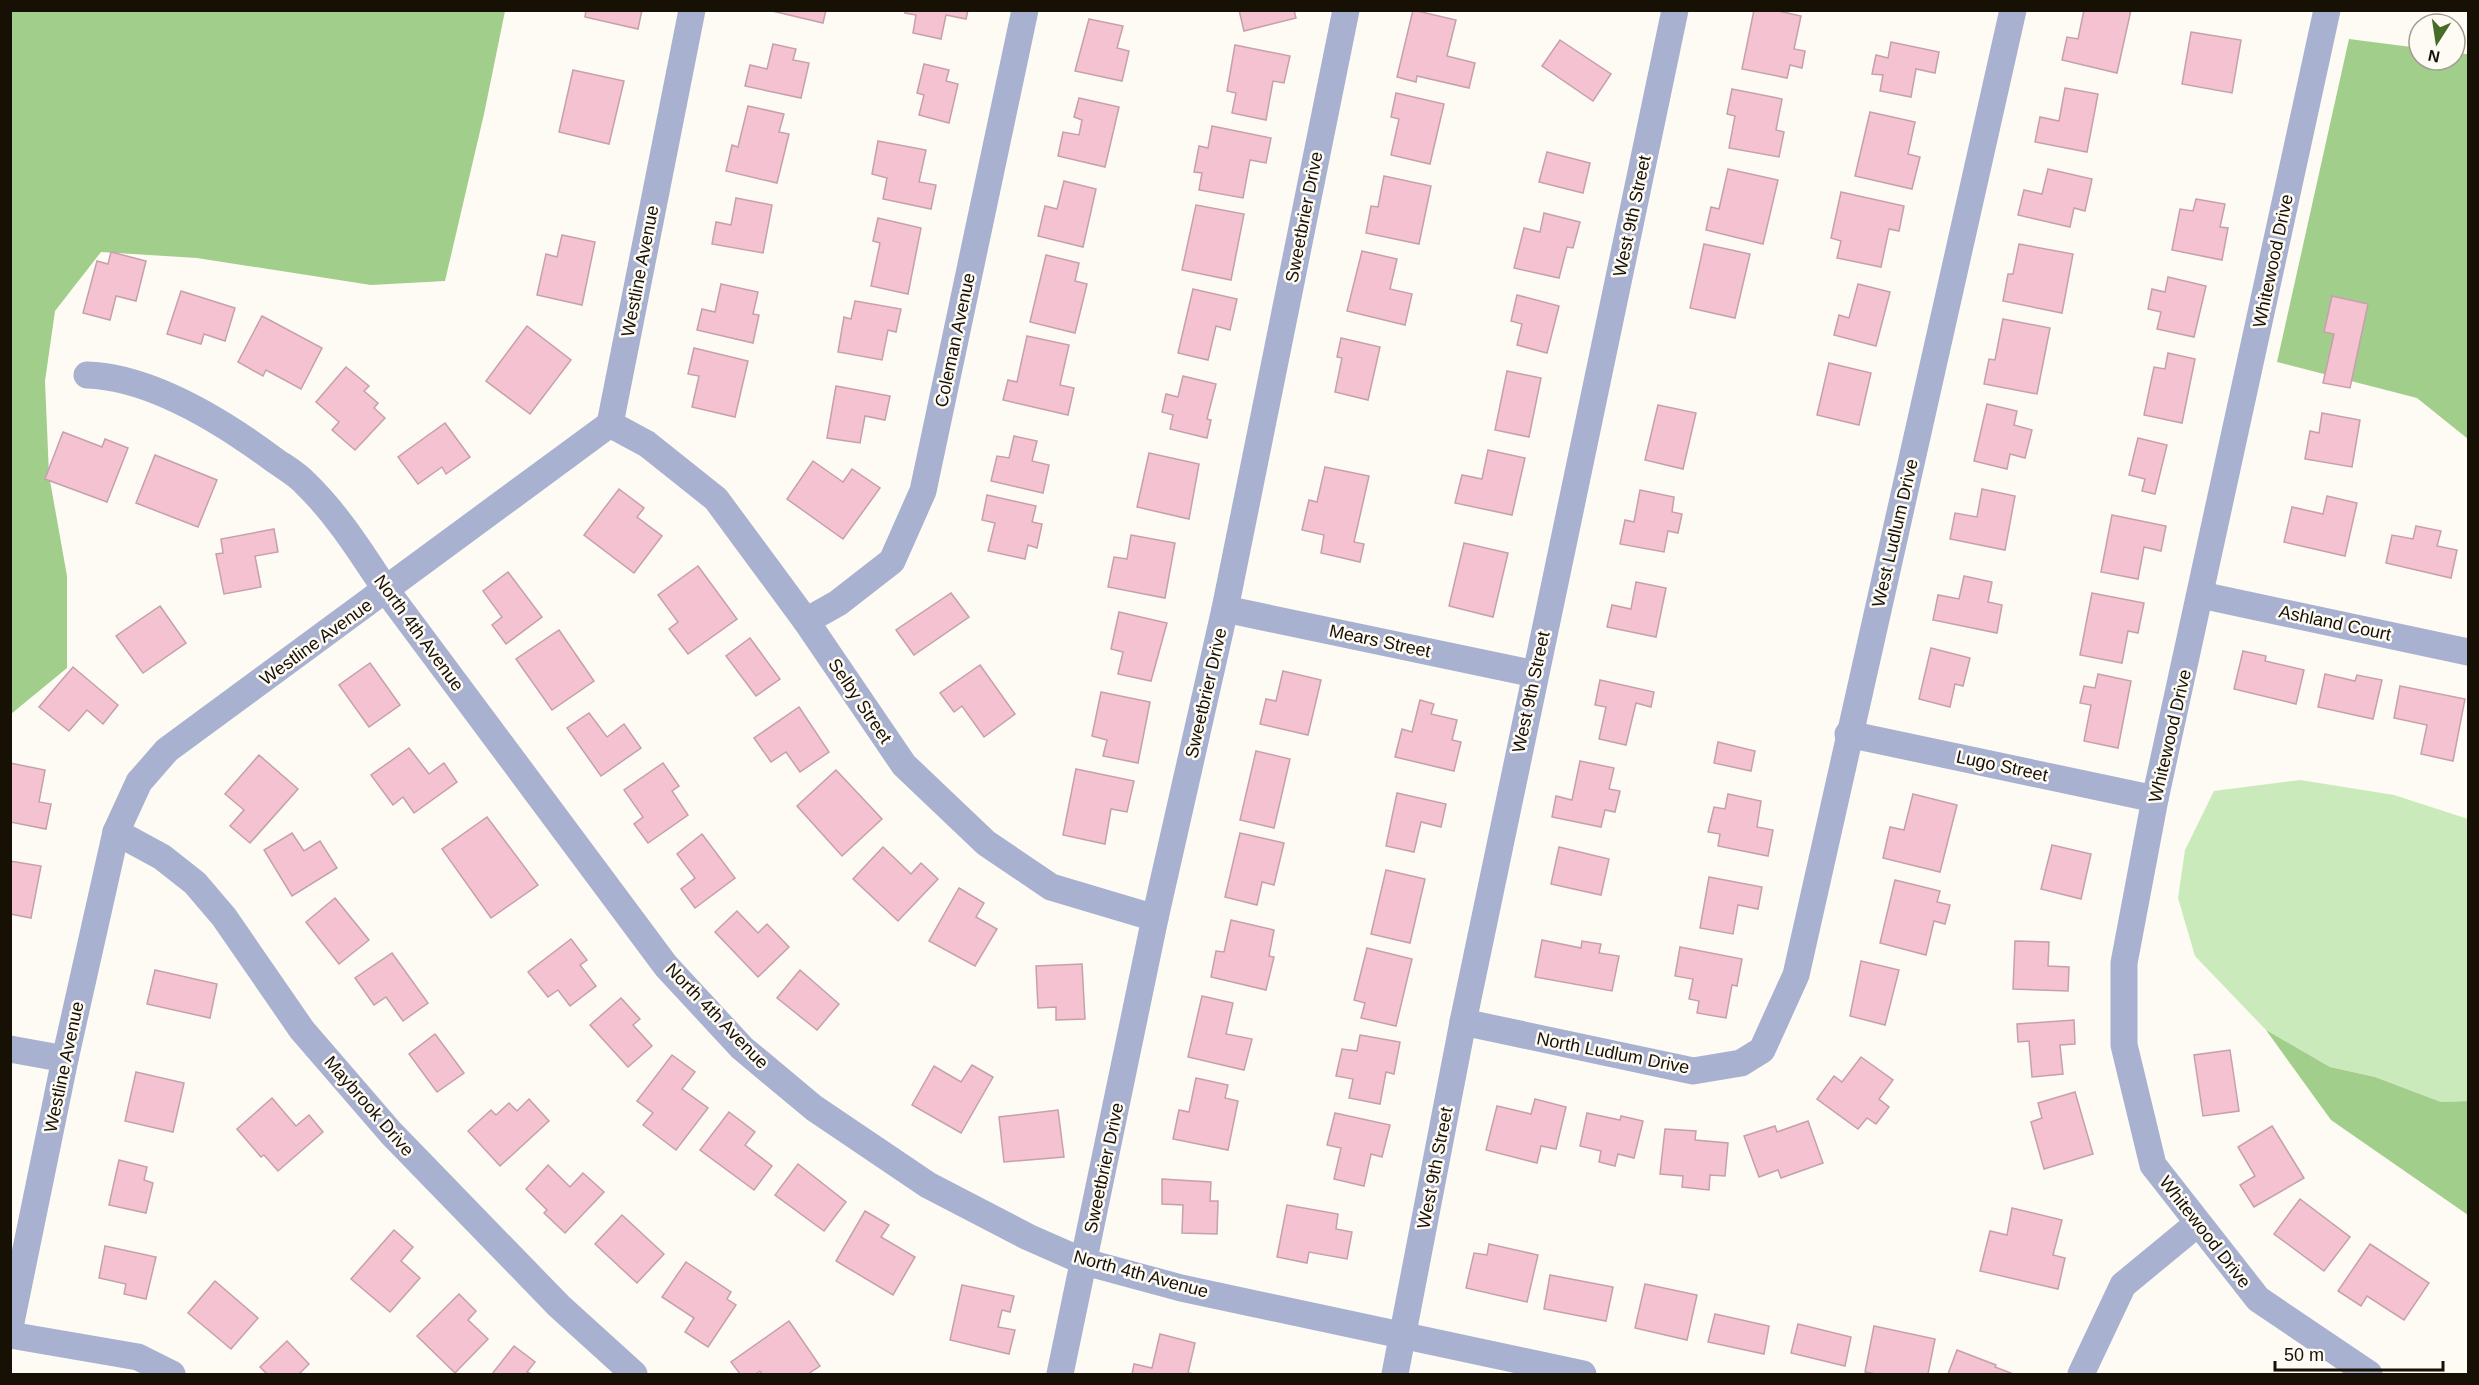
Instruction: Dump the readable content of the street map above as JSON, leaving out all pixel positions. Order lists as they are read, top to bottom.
{
  "streets": {
    "street": [
      "West 9th Street",
      "Sweetbrier Drive",
      "Whitewood Drive",
      "Westline Avenue",
      "Coleman Avenue",
      "West Ludlum Drive",
      "Ashland Court",
      "North 4th Avenue",
      "Mears Street",
      "Selby Street",
      "Lugo Street",
      "North Ludlum Drive",
      "Maybrook Drive"
    ]
  },
  "crossings": [
    ["West 9th Street", "North 4th Avenue"],
    ["West 9th Street", "Mears Street"],
    ["West 9th Street", "North Ludlum Drive"],
    ["Sweetbrier Drive", "North 4th Avenue"],
    ["Sweetbrier Drive", "Mears Street"],
    ["Sweetbrier Drive", "Selby Street"],
    ["Whitewood Drive", "Ashland Court"],
    ["Whitewood Drive", "Lugo Street"],
    ["Westline Avenue", "North 4th Avenue"],
    ["Westline Avenue", "Selby Street"],
    ["Westline Avenue", "Maybrook Drive"],
    ["Coleman Avenue", "Selby Street"],
    ["West Ludlum Drive", "Lugo Street"],
    ["West Ludlum Drive", "North Ludlum Drive"]
  ],
  "scale_bar": "50 m",
  "north": "bottom"
}
